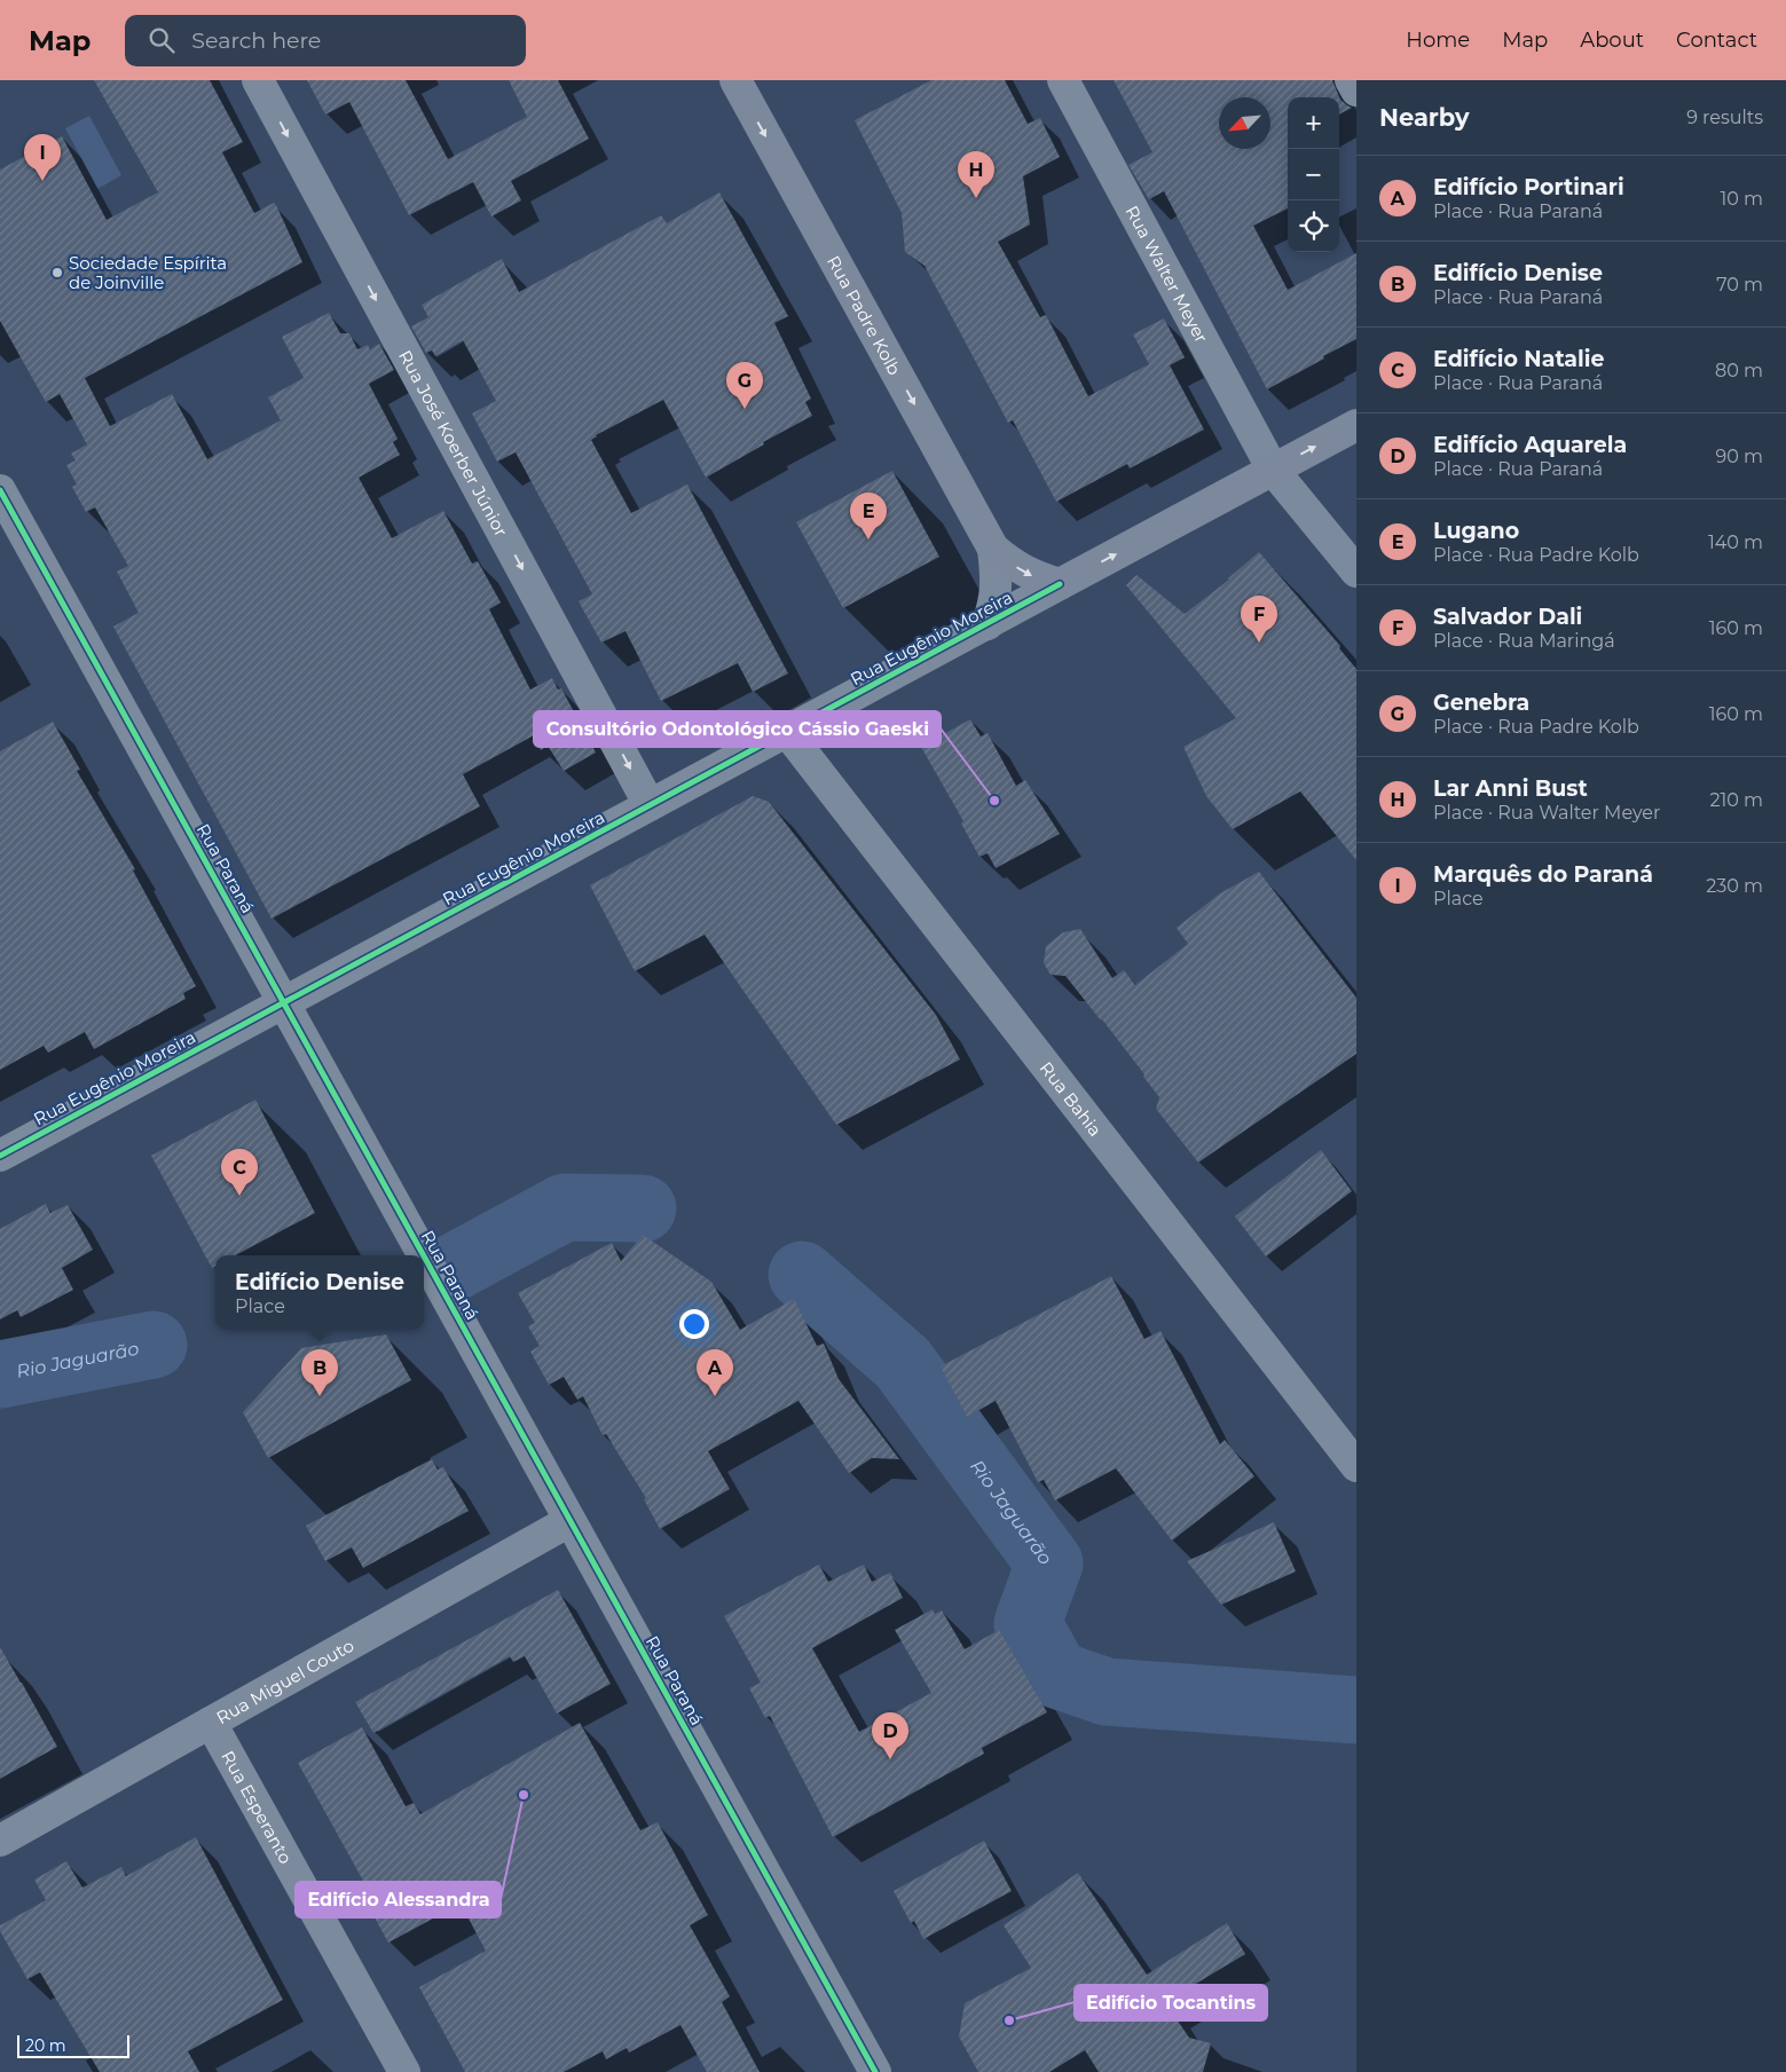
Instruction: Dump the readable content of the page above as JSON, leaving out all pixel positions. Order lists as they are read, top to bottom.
{
  "streets": {
    "main road": ["Rua Padre Kolb", "Rua Eugênio Moreira"],
    "street": [
      "Rua Walter Meyer",
      "Rua José Koerber Júnior",
      "Rua Paraná",
      "Rua Bahia",
      "Rua Miguel Couto",
      "Rua Esperanto"
    ]
  },
  "crossings": [
    ["Rua Walter Meyer", "Rua Eugênio Moreira"],
    ["Rua Padre Kolb", "Rua Eugênio Moreira"],
    ["Rua José Koerber Júnior", "Rua Eugênio Moreira"],
    ["Rua Eugênio Moreira", "Rua Paraná"],
    ["Rua Eugênio Moreira", "Rua Bahia"],
    ["Rua Paraná", "Rua Miguel Couto"],
    ["Rua Miguel Couto", "Rua Esperanto"]
  ],
  "one_way": ["Rua Padre Kolb", "Rua José Koerber Júnior"],
  "water": ["Rio Jaguarão"],
  "places": [
    "Sociedade Espírita de Joinville",
    "Consultório Odontológico Cássio Gaeski",
    "Edifício Alessandra",
    "Edifício Tocantins"
  ],
  "scale_bar": "20 m",
  "north": "bottom left",
  "page": {
    "header": "Map",
    "search": "Search here",
    "nav": [
      "Home",
      "Map",
      "About",
      "Contact"
    ],
    "heading": ["Nearby", "9 results"],
    "map_buttons": ["+", "−"],
    "pins": [
      "I",
      "H",
      "G",
      "E",
      "F",
      "C",
      "A",
      "B",
      "D"
    ],
    "list": [
      {
        "mark": "A",
        "name": "Edifício Portinari",
        "note": "Place · Rua Paraná",
        "value": "10 m"
      },
      {
        "mark": "B",
        "name": "Edifício Denise",
        "note": "Place · Rua Paraná",
        "value": "70 m"
      },
      {
        "mark": "C",
        "name": "Edifício Natalie",
        "note": "Place · Rua Paraná",
        "value": "80 m"
      },
      {
        "mark": "D",
        "name": "Edifício Aquarela",
        "note": "Place · Rua Paraná",
        "value": "90 m"
      },
      {
        "mark": "E",
        "name": "Lugano",
        "note": "Place · Rua Padre Kolb",
        "value": "140 m"
      },
      {
        "mark": "F",
        "name": "Salvador Dali",
        "note": "Place · Rua Maringá",
        "value": "160 m"
      },
      {
        "mark": "G",
        "name": "Genebra",
        "note": "Place · Rua Padre Kolb",
        "value": "160 m"
      },
      {
        "mark": "H",
        "name": "Lar Anni Bust",
        "note": "Place · Rua Walter Meyer",
        "value": "210 m"
      },
      {
        "mark": "I",
        "name": "Marquês do Paraná",
        "note": "Place",
        "value": "230 m"
      }
    ],
    "popup": ["Edifício Denise", "Place"],
    "scale": "20 m"
  }
}
